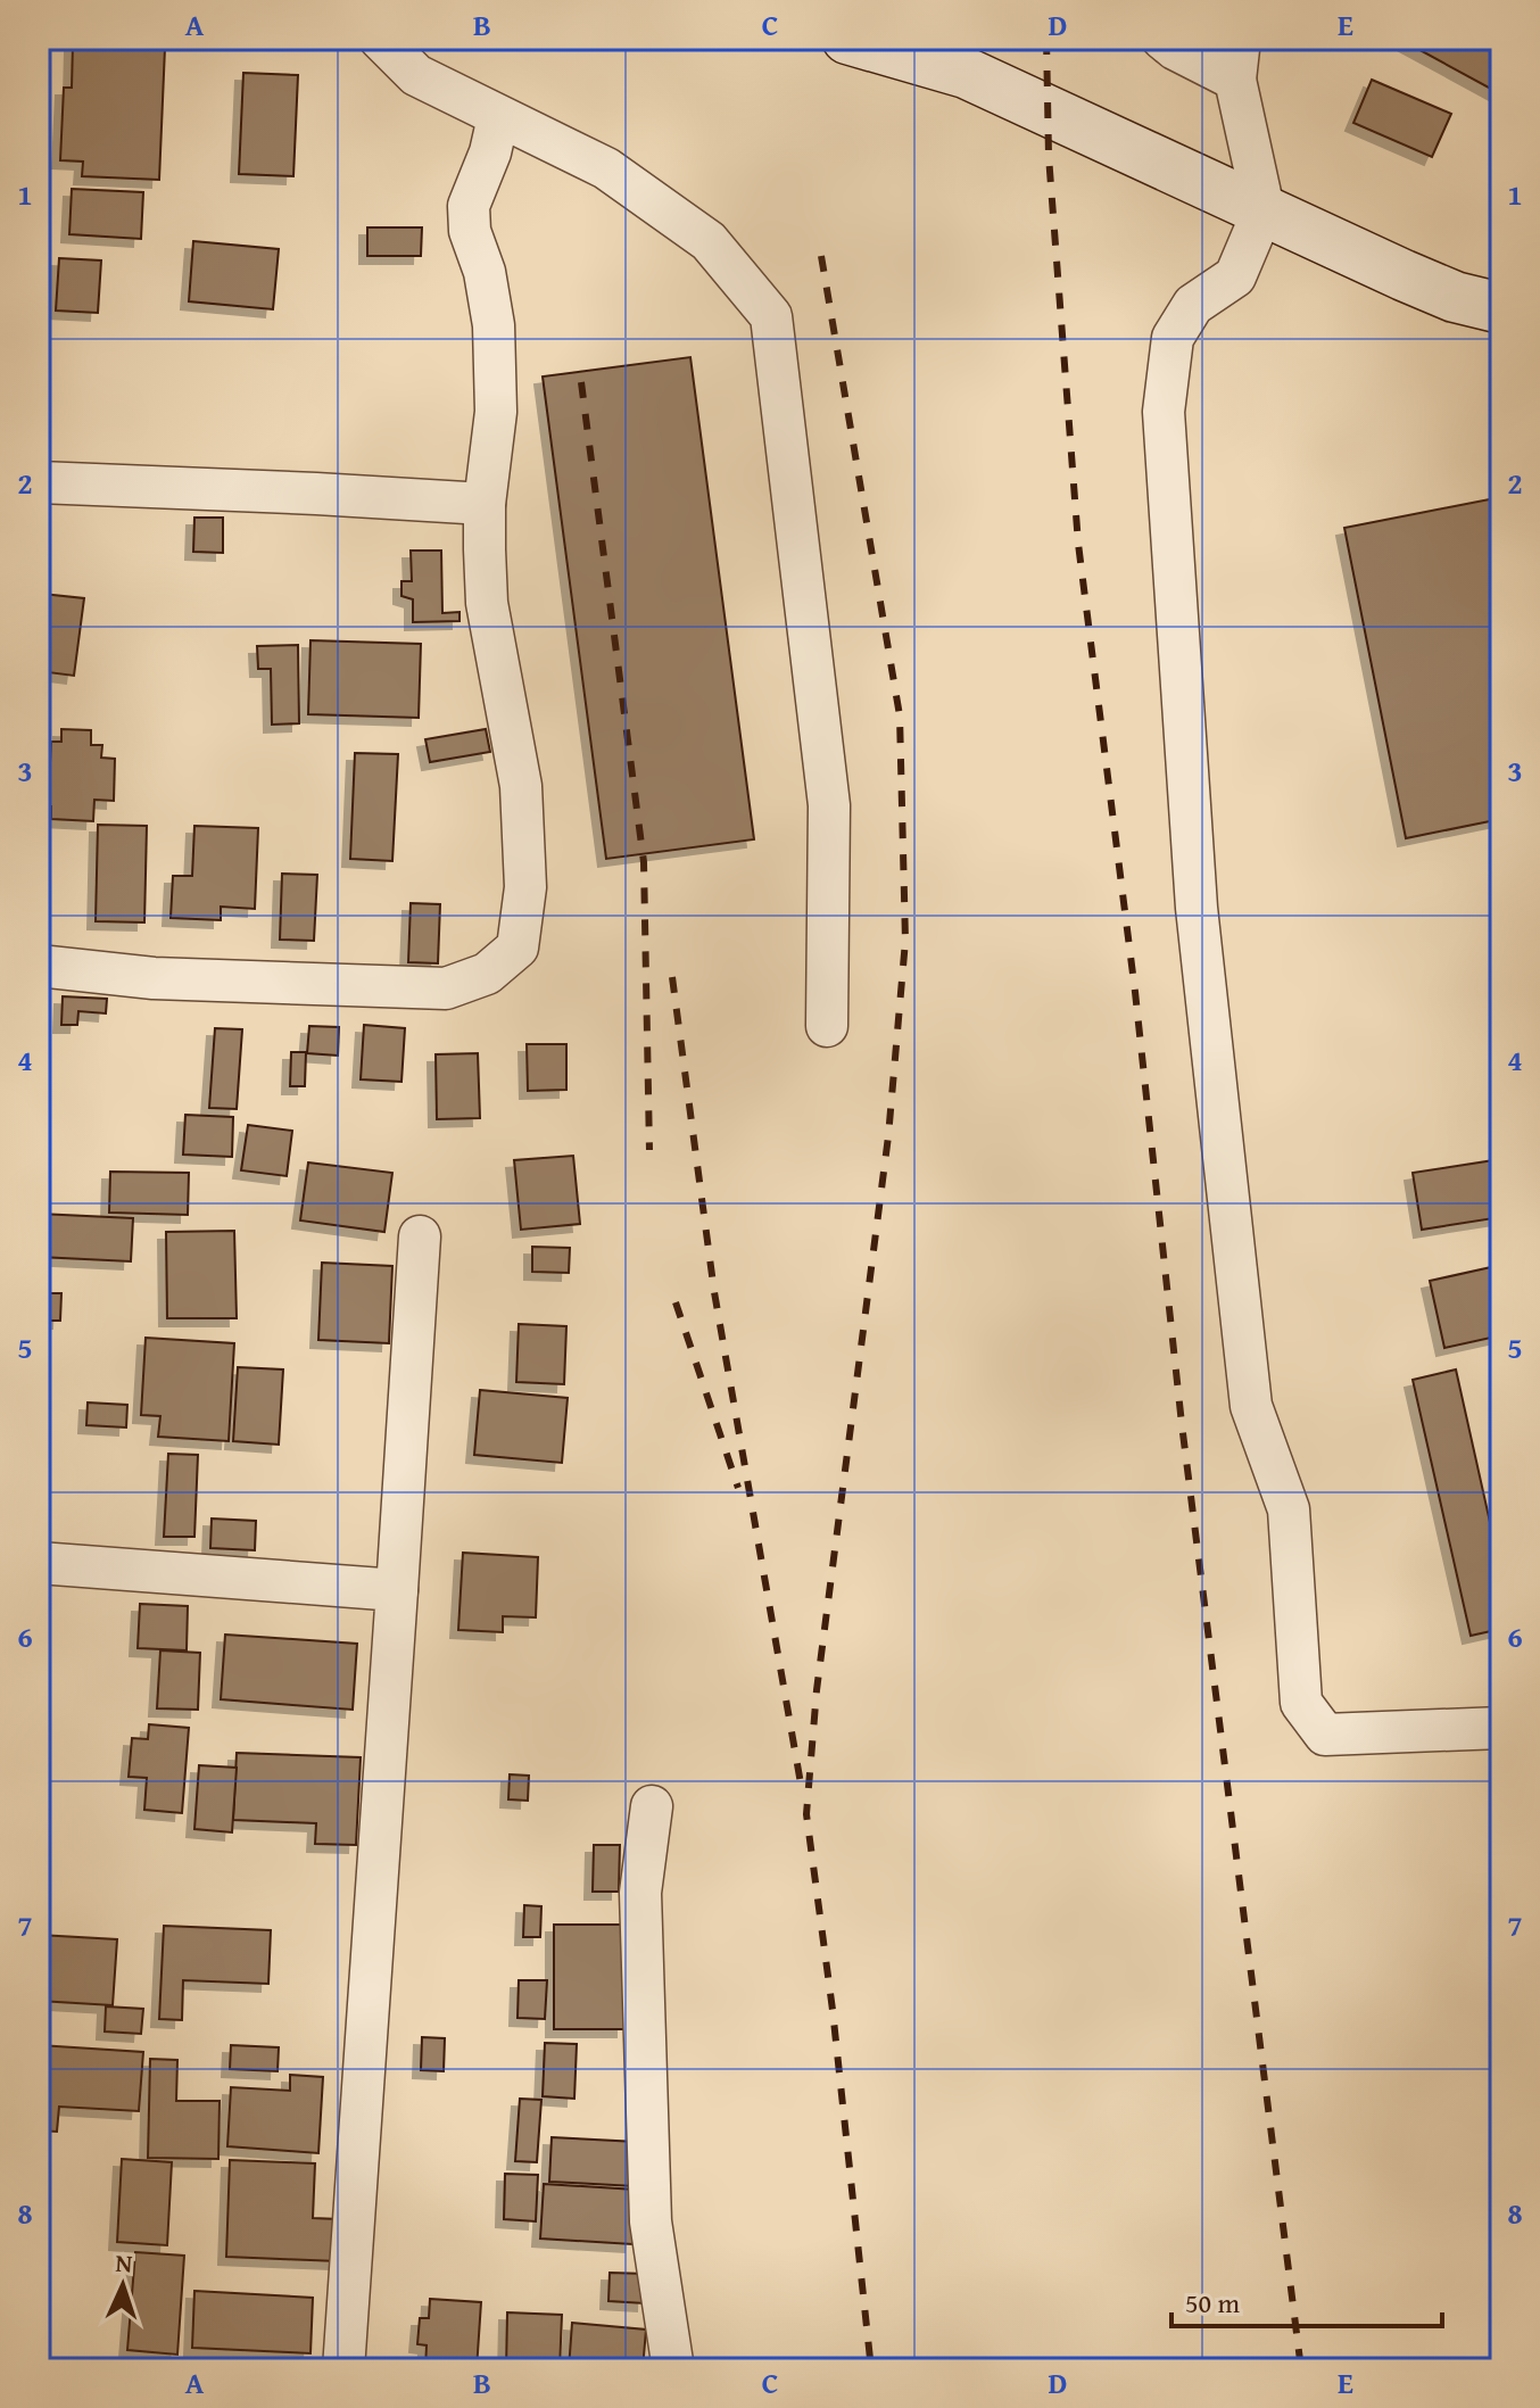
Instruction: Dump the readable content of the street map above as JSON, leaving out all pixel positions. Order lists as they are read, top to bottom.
{
  "scale_bar": "50 m",
  "north": "top",
  "grid": {
    "columns": [
      "A",
      "B",
      "C",
      "D",
      "E"
    ],
    "rows": [
      "1",
      "2",
      "3",
      "4",
      "5",
      "6",
      "7",
      "8"
    ]
  }
}
